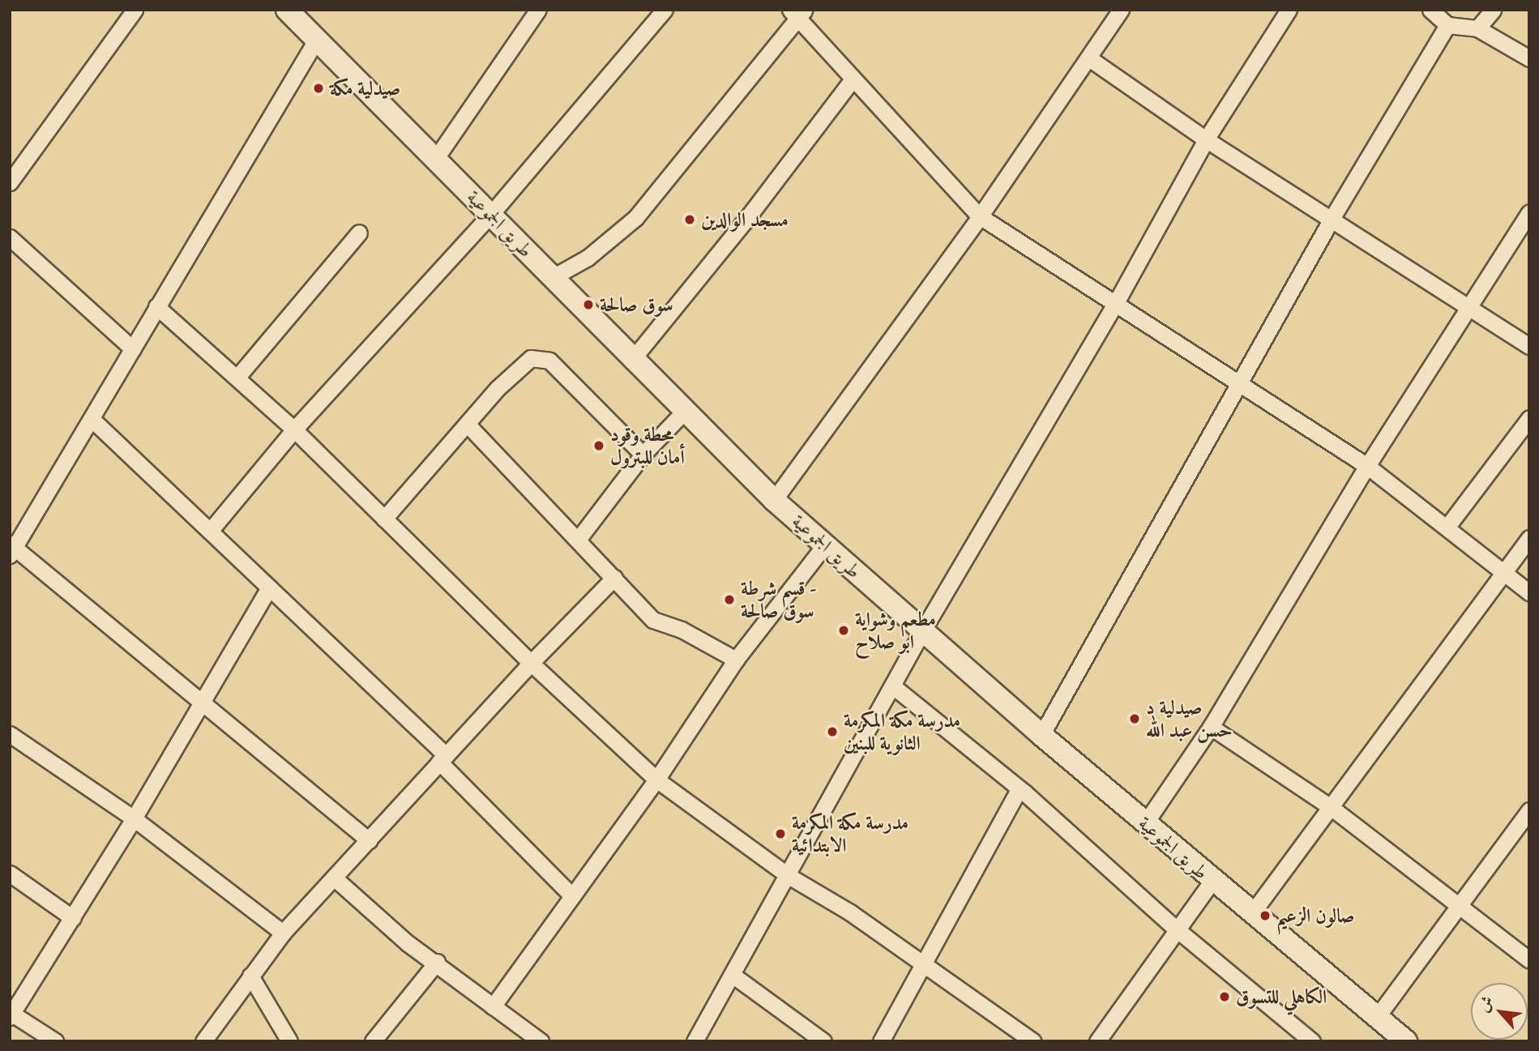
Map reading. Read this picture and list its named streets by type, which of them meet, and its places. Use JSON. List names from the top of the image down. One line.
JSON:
{"streets":{"main road":["طريق الجموعية"]},"places":["صيدلية مكة","مسجد الوالدين","سوق صالحة","محطة وقود أمان للبترول","قسم شرطة - سوق صالحة","مطعم وشواية ابو صلاح","صيدلية د حسن عبد الله","مدرسة مكة المكرمة الثانوية للبنين","مدرسة مكة المكرمة الابتدائية","صالون الزعيم","الكاهلي للتسوق"],"north":"top left"}
